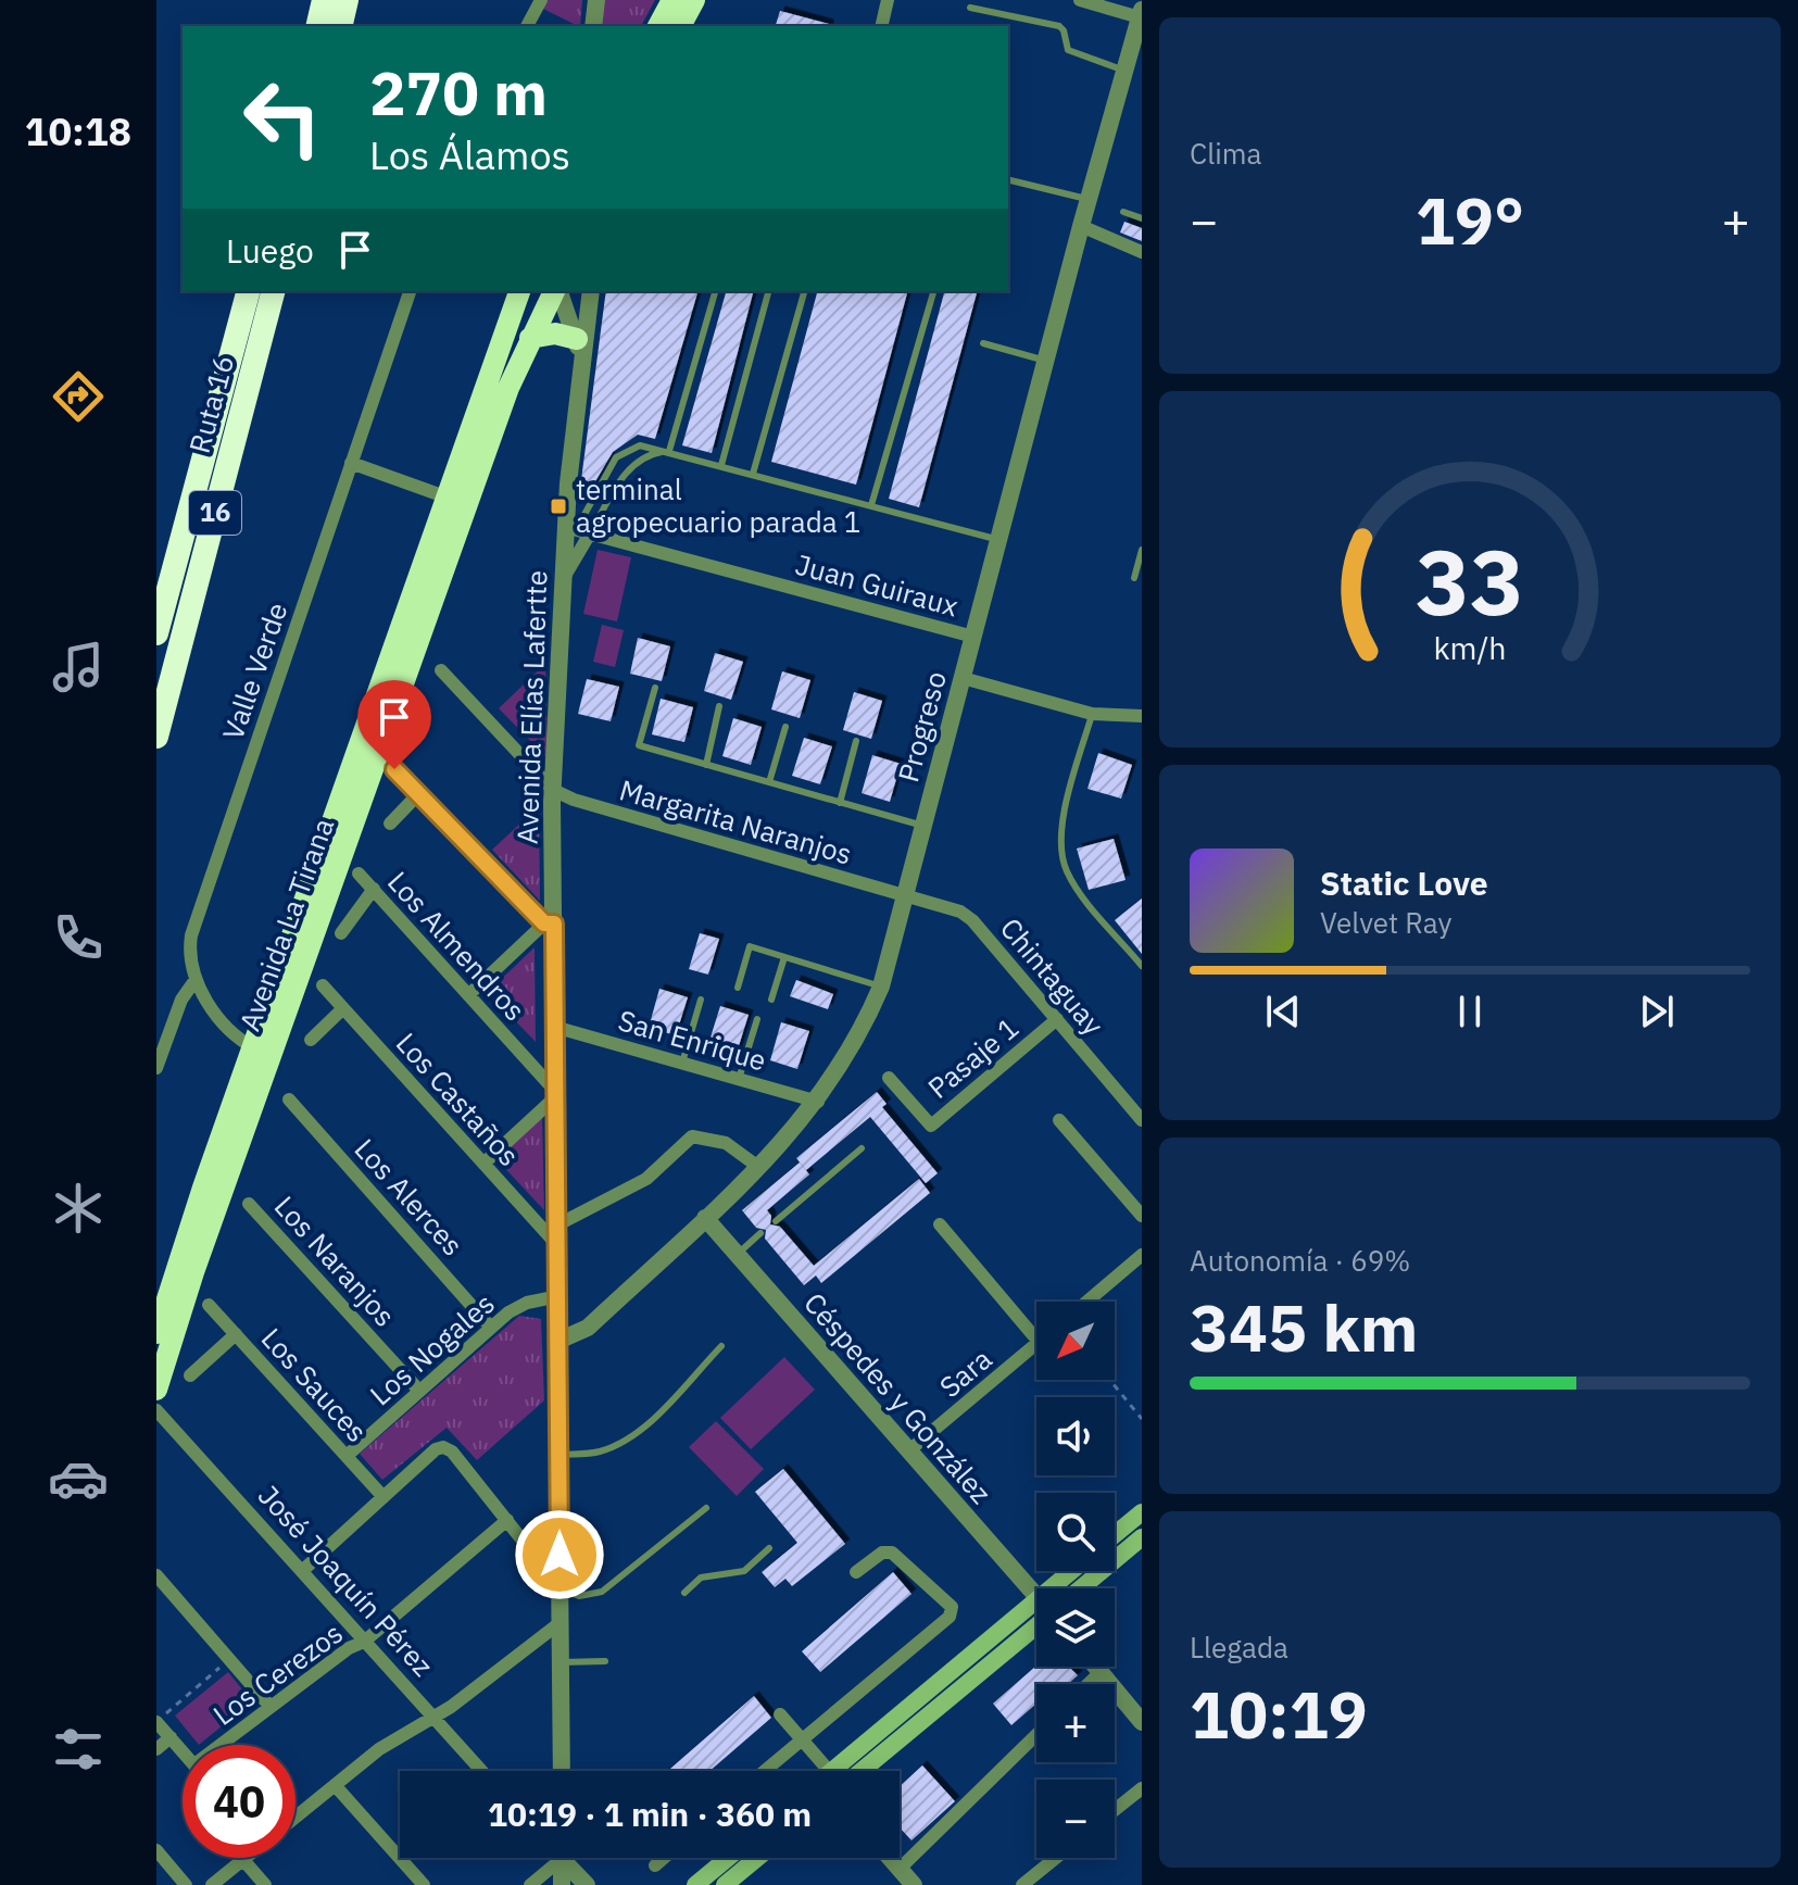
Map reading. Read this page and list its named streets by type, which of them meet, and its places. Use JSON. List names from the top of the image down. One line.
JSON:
{"streets":{"highway":["Ruta 16","16","Avenida La Tirana"],"street":["Juan Guiraux","Valle Verde","Avenida Elías Lafertte","Progreso","Margarita Naranjos","Los Almendros","Chintaguay","San Enrique","Pasaje 1","Los Castaños","Los Alerces","Los Naranjos","Los Nogales","Sara","Los Sauces","Céspedes y González","José Joaquín Pérez","Los Cerezos"]},"crossings":[["Juan Guiraux","Avenida Elías Lafertte"],["Juan Guiraux","Progreso"],["Avenida Elías Lafertte","Progreso"],["Avenida Elías Lafertte","Margarita Naranjos"],["Avenida Elías Lafertte","Los Almendros"],["Avenida Elías Lafertte","San Enrique"],["Avenida Elías Lafertte","Los Castaños"],["Avenida Elías Lafertte","Los Nogales"],["Progreso","Margarita Naranjos"],["Progreso","Chintaguay"],["Progreso","San Enrique"],["Progreso","Céspedes y González"],["Margarita Naranjos","Chintaguay"],["Chintaguay","Pasaje 1"],["Los Alerces","Los Nogales"],["Los Naranjos","Los Nogales"],["Los Nogales","Los Sauces"],["Sara","Céspedes y González"],["José Joaquín Pérez","Los Cerezos"]],"places":{"transit":["terminal agropecuario parada 1"]},"north":"bottom left","page":{"tabs":"10:18","tile":["Clima",["Autonomía · 69%","345 km"],["Llegada","10:19"]],"turn":["270 m","Los Álamos"],"heat":["−","19°","+"],"then":"Luego","song":["Static Love","Velvet Ray"],"map_buttons":["+","−"],"limit":"40","trip":"10:19 · 1 min · 360 m","gauge":["33","km/h"]}}
